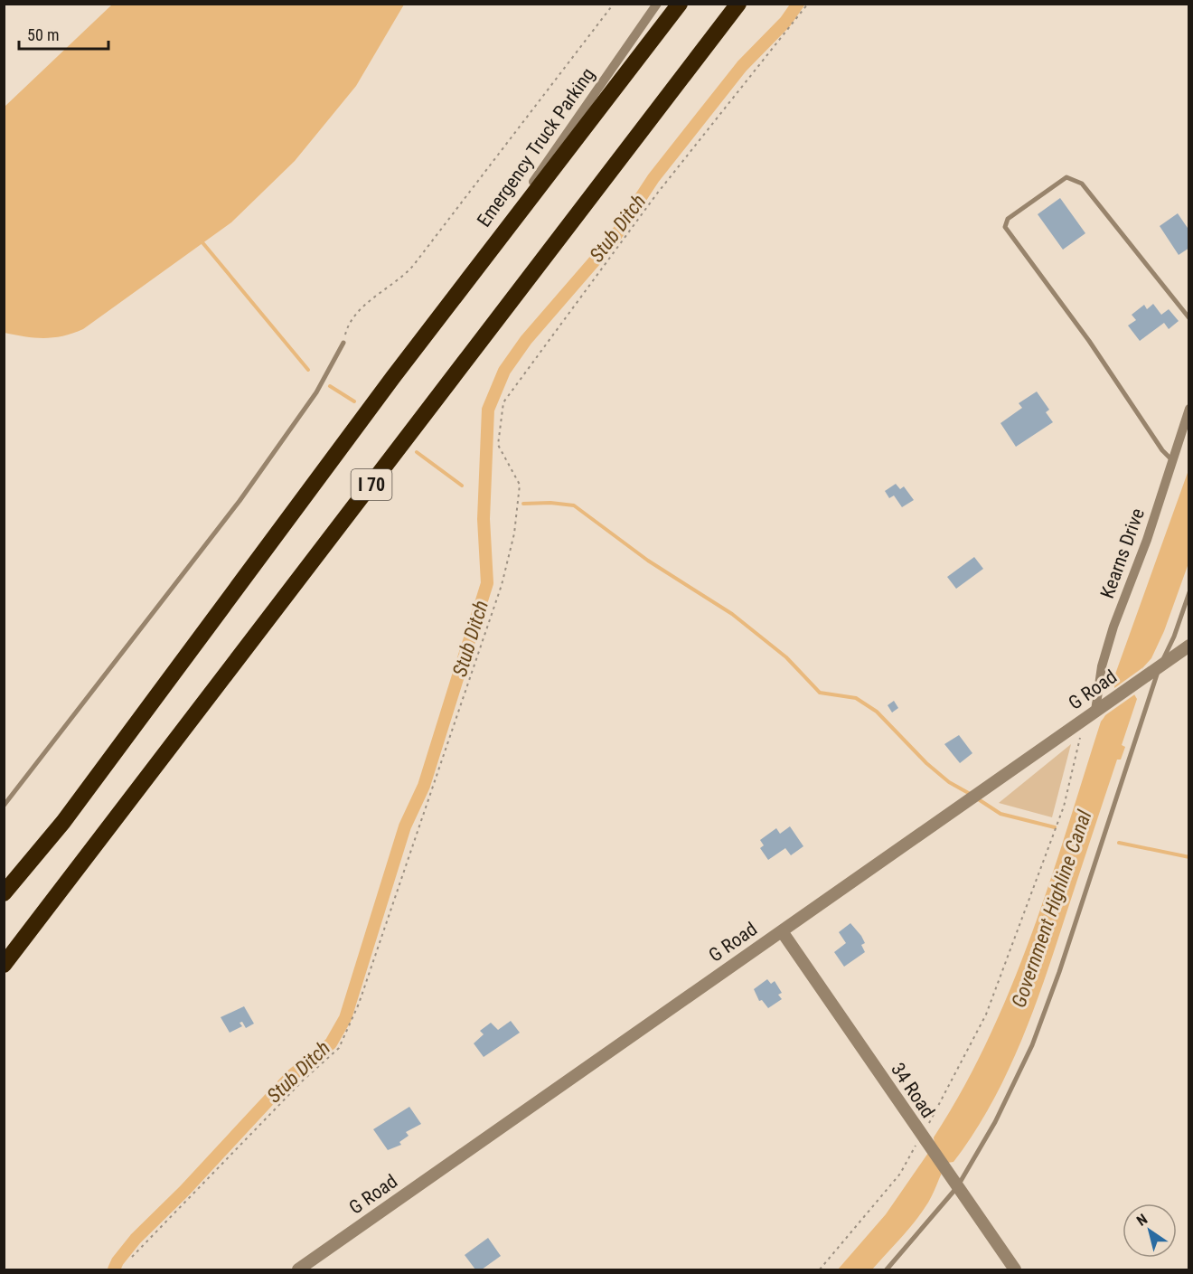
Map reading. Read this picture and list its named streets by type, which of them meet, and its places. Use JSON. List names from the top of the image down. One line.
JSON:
{"streets":{"highway":["I 70"],"street":["Emergency Truck Parking","Kearns Drive","G Road","34 Road"]},"crossings":[["Emergency Truck Parking","I 70"],["Kearns Drive","G Road"],["G Road","34 Road"]],"water":["Stub Ditch","Government Highline Canal"],"scale_bar":"50 m","north":"top left"}
